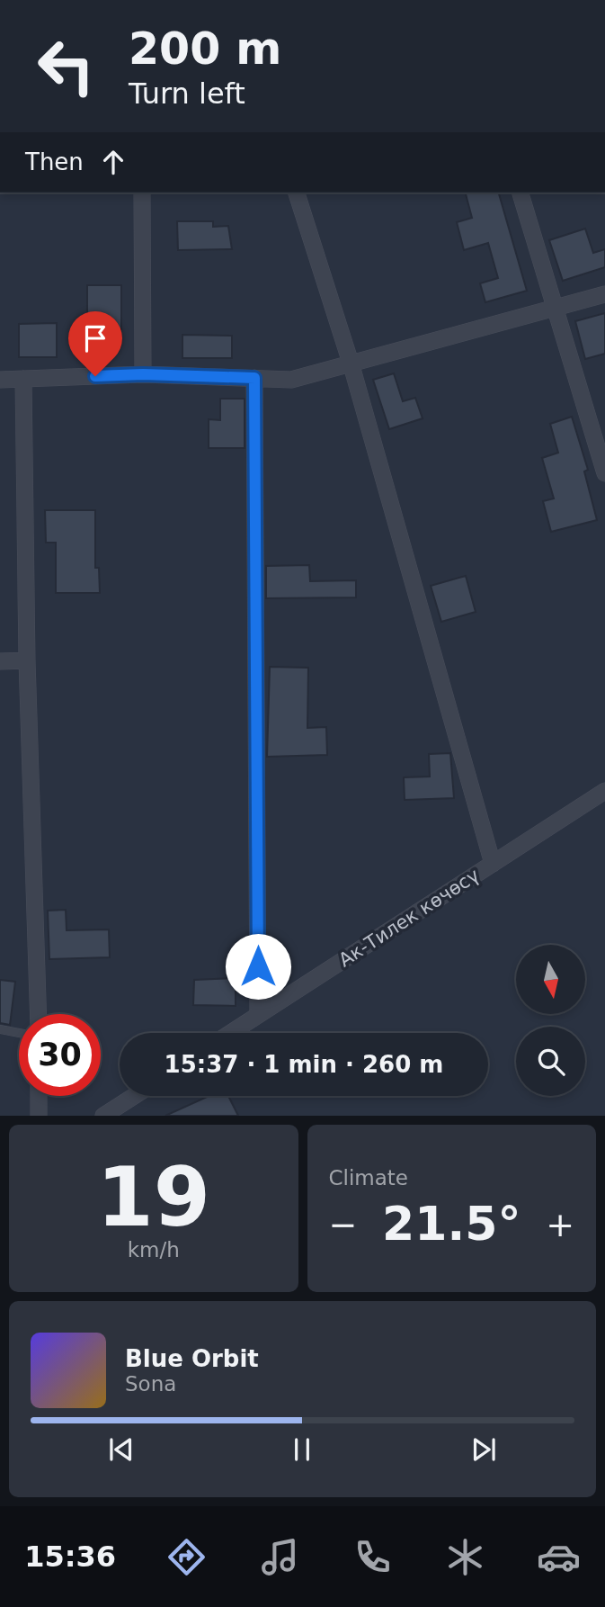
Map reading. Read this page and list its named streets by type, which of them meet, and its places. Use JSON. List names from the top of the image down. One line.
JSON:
{"streets":{"street":["Ак-Тилек көчөсү"]},"north":"bottom","page":{"turn":["200 m","Turn left"],"then":"Then","limit":"30","trip":"15:37 · 1 min · 260 m","tile":[["19","km/h"],"Climate"],"heat":["−","21.5°","+"],"song":["Blue Orbit","Sona"],"tabs":"15:36"}}
